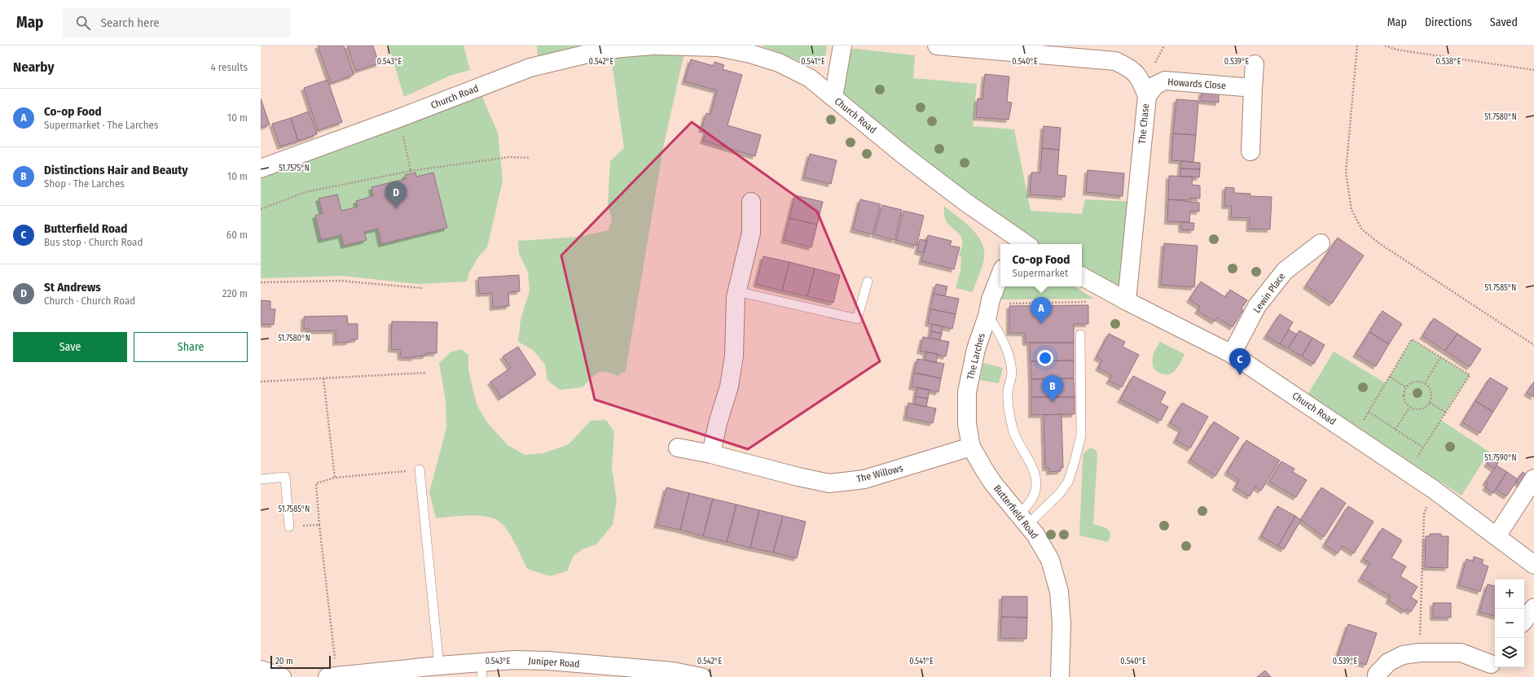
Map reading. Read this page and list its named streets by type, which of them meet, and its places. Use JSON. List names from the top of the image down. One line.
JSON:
{"streets":{"street":["Howards Close","Church Road","The Chase","Lewin Place","The Larches","The Willows","Butterfield Road","Juniper Road"]},"crossings":[["Howards Close","The Chase"],["Church Road","The Chase"],["Church Road","Lewin Place"],["The Larches","The Willows"],["The Larches","Butterfield Road"],["The Willows","Butterfield Road"]],"scale_bar":"20 m","page":{"header":"Map","search":"Search here","nav":["Map","Directions","Saved"],"heading":["Nearby","4 results"],"list":[{"mark":"A","name":"Co-op Food","note":"Supermarket · The Larches","value":"10 m"},{"mark":"B","name":"Distinctions Hair and Beauty","note":"Shop · The Larches","value":"10 m"},{"mark":"C","name":"Butterfield Road","note":"Bus stop · Church Road","value":"60 m"},{"mark":"D","name":"St Andrews","note":"Church · Church Road","value":"220 m"}],"pins":["D","A","C","B"],"popup":["Co-op Food","Supermarket"],"buttons":["Save","Share"],"map_buttons":["+","−"],"scale":"20 m"},"coordinates":["0.543°E","0.542°E","0.541°E","0.540°E","0.539°E","0.538°E","51.7580°N","51.7575°N","51.7585°N","51.7590°N"]}
